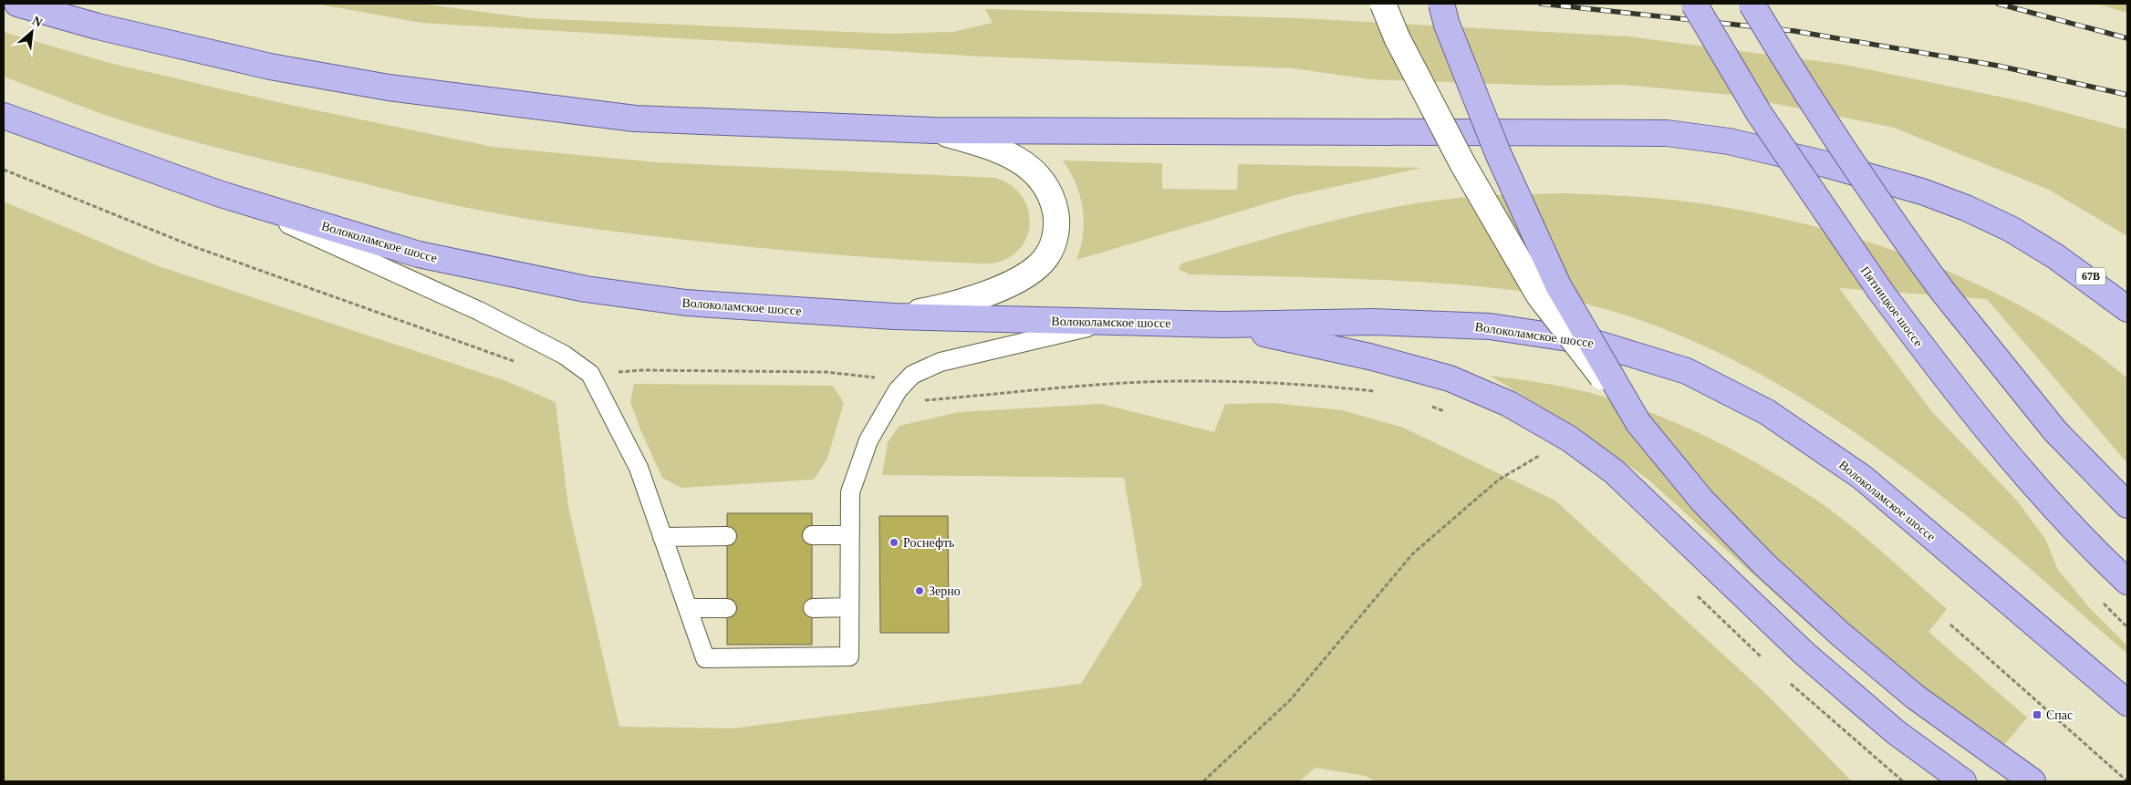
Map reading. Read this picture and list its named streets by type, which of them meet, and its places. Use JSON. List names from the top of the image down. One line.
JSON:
{"streets":{"main road":["Волоколамское шоссе","67B","Пятницкое шоссе"]},"places":{"other":["Роснефть","Зерно"],"transit":["Спас"]},"north":"top right"}
